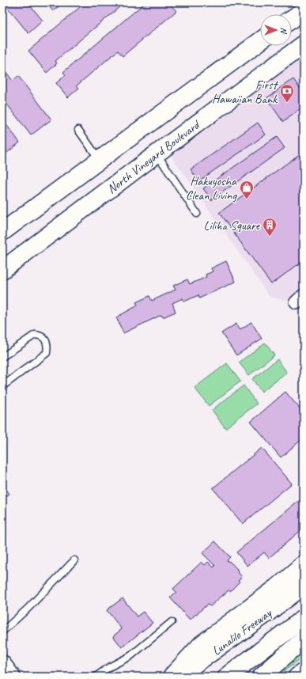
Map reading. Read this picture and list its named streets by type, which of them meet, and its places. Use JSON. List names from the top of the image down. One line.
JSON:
{"streets":{"main road":["North Vineyard Boulevard","Lunalilo Freeway"]},"places":{"bank":["First Hawaiian Bank"],"shop":["Hakuyosha Clean Living"],"building":["Liliha Square"]},"north":"right"}
